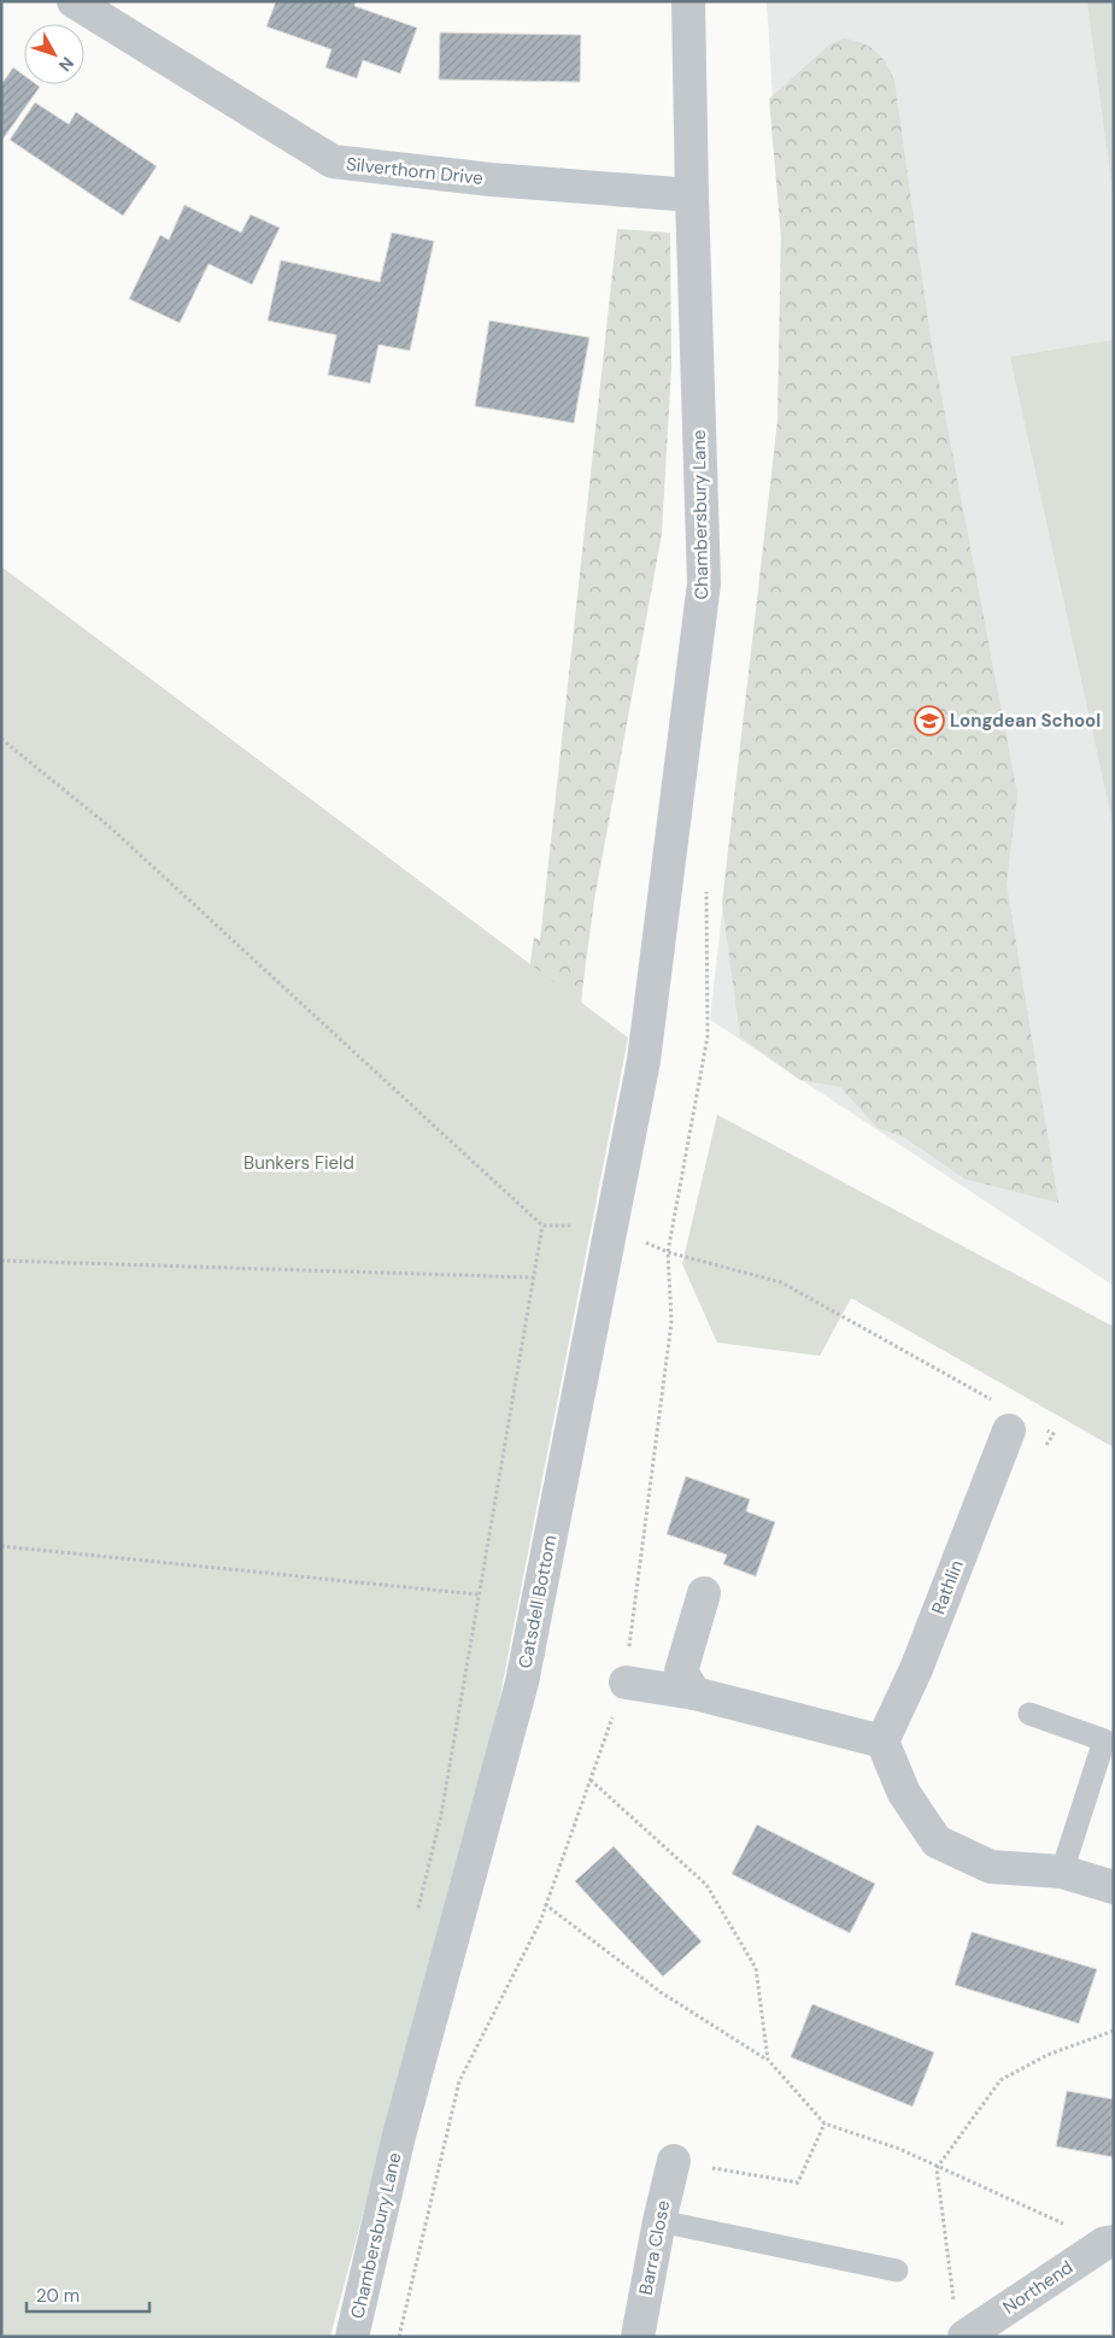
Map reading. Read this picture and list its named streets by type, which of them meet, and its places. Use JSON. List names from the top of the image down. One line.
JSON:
{"streets":{"street":["Silverthorn Drive","Chambersbury Lane","Rathlin","Catsdell Bottom","Barra Close","Northend"]},"crossings":[["Silverthorn Drive","Chambersbury Lane"],["Chambersbury Lane","Catsdell Bottom"]],"parks":["Bunkers Field"],"places":{"school or university":["Longdean School"]},"scale_bar":"20 m","north":"bottom right"}
